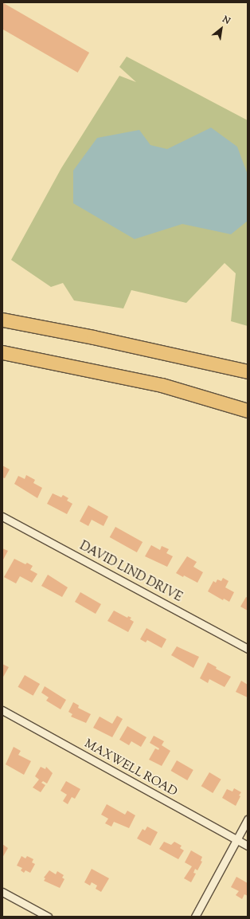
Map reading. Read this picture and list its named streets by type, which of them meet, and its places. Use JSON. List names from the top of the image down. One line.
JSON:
{"streets":{"street":["DAVID LIND DRIVE","MAXWELL ROAD"]},"north":"top right"}
